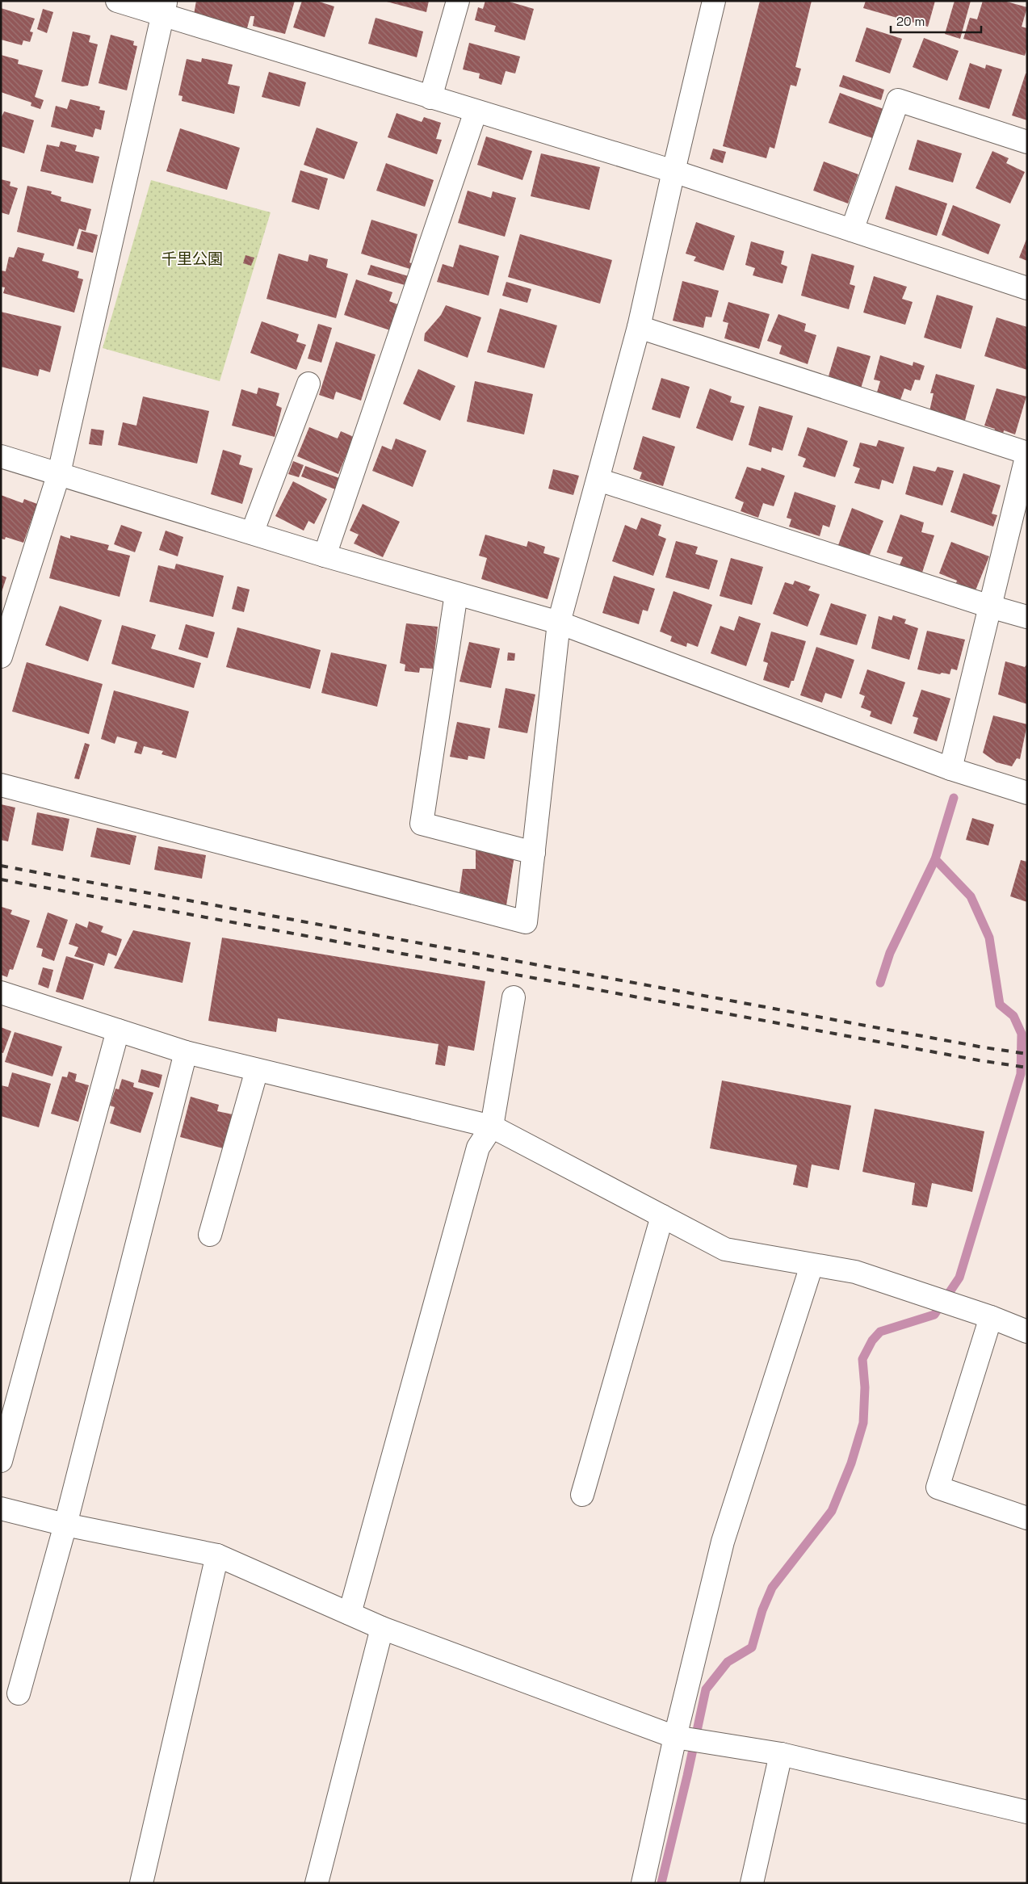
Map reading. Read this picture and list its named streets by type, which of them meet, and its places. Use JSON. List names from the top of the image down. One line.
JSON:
{"parks":["千里公園"],"scale_bar":"20 m"}
